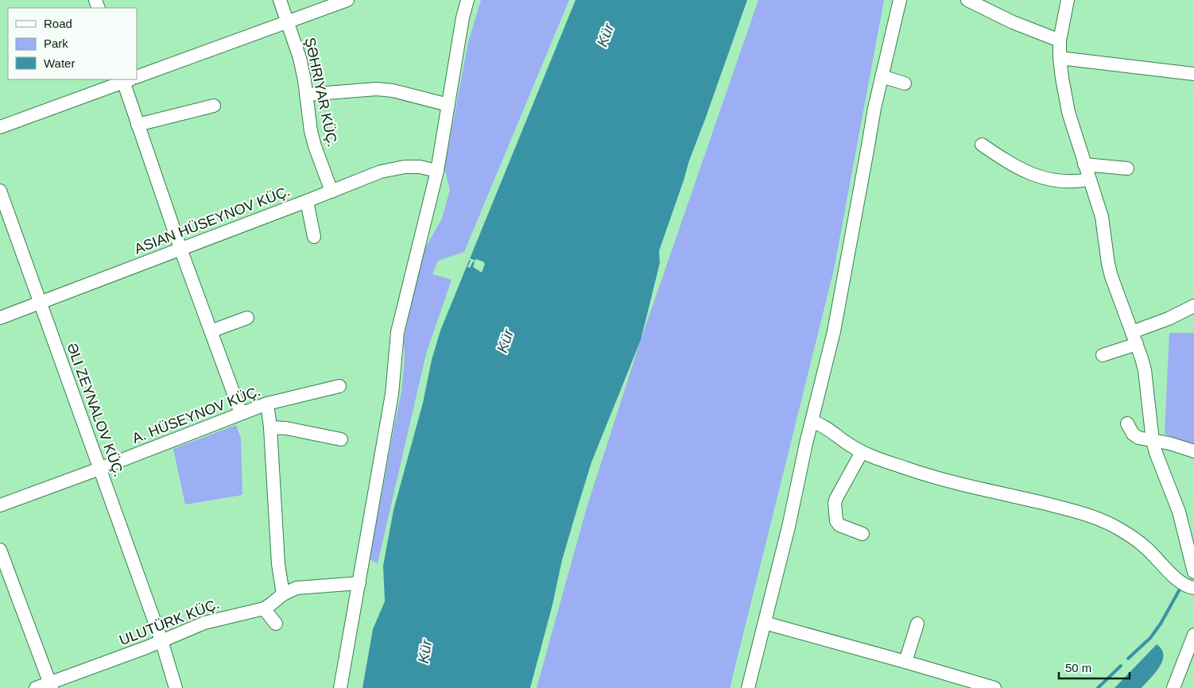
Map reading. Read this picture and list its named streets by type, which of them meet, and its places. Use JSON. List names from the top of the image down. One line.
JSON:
{"streets":{"street":["ŞƏHRIYAR KÜÇ.","ASIAN HÜSEYNOV KÜÇ.","ƏLI ZEYNALOV KÜÇ.","A. HÜSEYNOV KÜÇ.","ULUTÜRK KÜÇ."]},"crossings":[["ŞƏHRIYAR KÜÇ.","ASIAN HÜSEYNOV KÜÇ."],["ASIAN HÜSEYNOV KÜÇ.","ƏLI ZEYNALOV KÜÇ."],["ƏLI ZEYNALOV KÜÇ.","A. HÜSEYNOV KÜÇ."],["ƏLI ZEYNALOV KÜÇ.","ULUTÜRK KÜÇ."]],"water":["Kür"],"legend":["Road","Park","Water"],"scale_bar":"50 m"}
